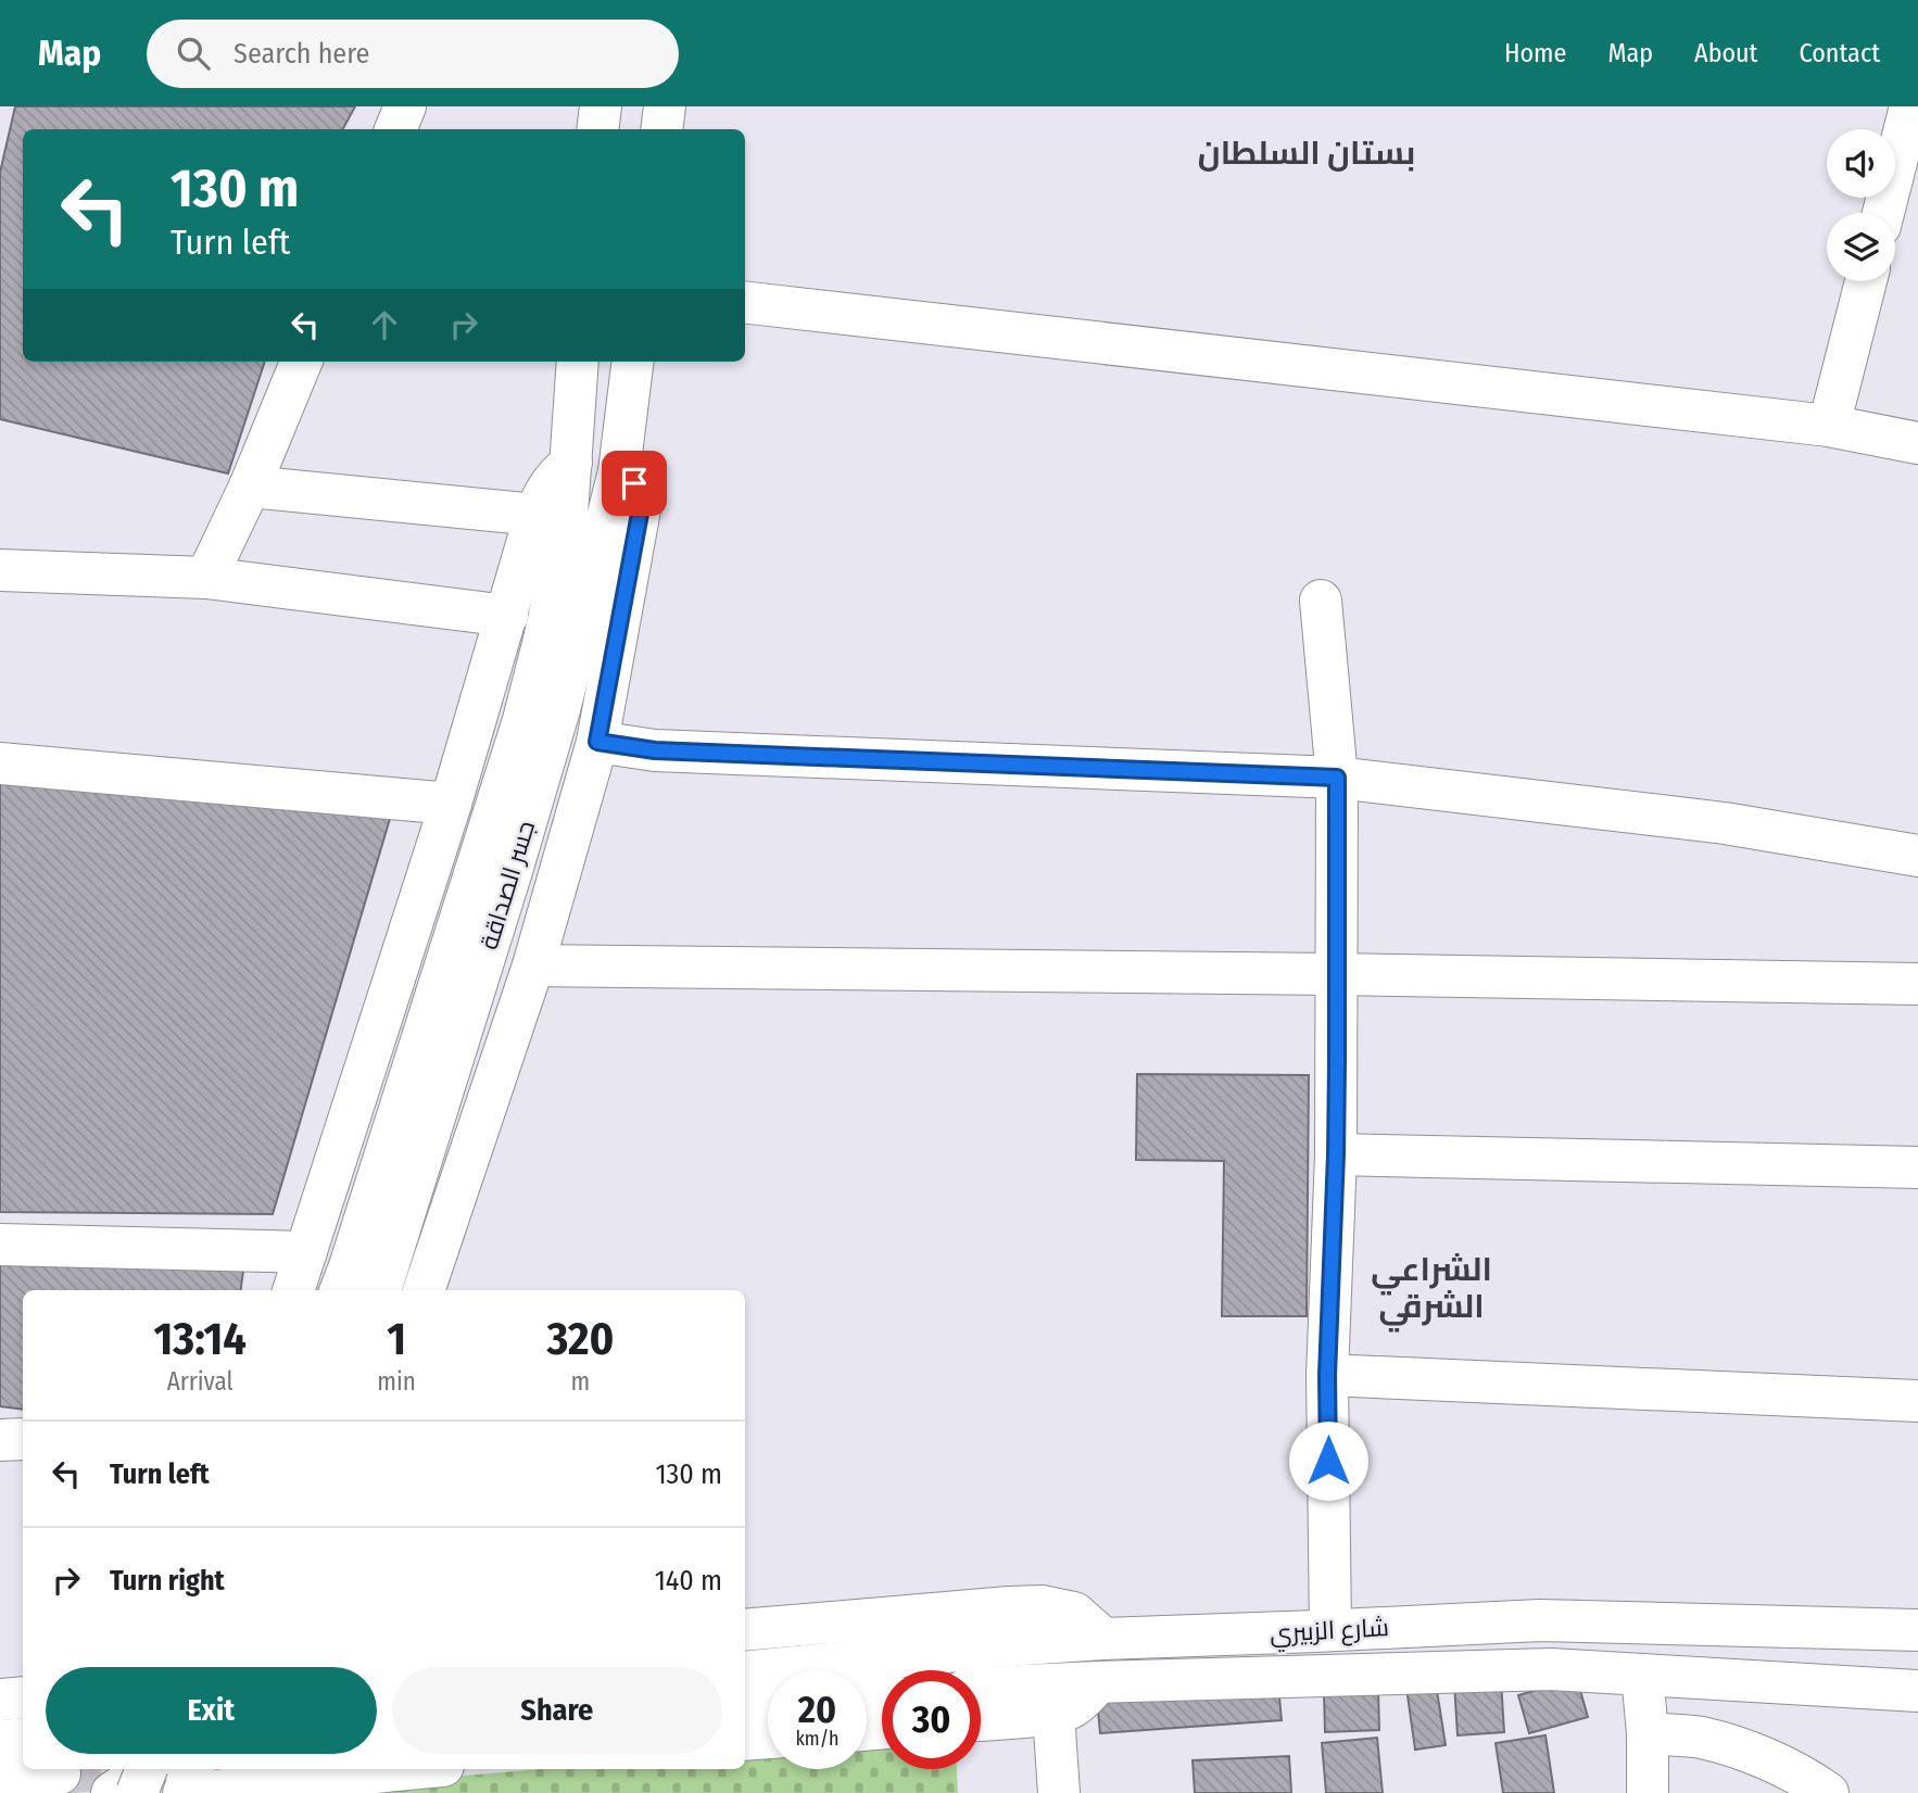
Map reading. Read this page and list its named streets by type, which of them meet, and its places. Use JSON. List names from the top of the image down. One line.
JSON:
{"streets":{"street":["جسر الصداقة","شارع الزبيري"]},"districts":["بستان السلطان","الشراعي الشرقي"],"page":{"header":"Map","search":"Search here","nav":["Home","Map","About","Contact"],"turn":["130 m","Turn left"],"eta":["13:14","Arrival","1","min","320","m"],"list":[{"name":"Turn left","value":"130 m"},{"name":"Turn right","value":"140 m"}],"buttons":["Exit","Share"],"speed":"20 km/h","limit":"30"}}
